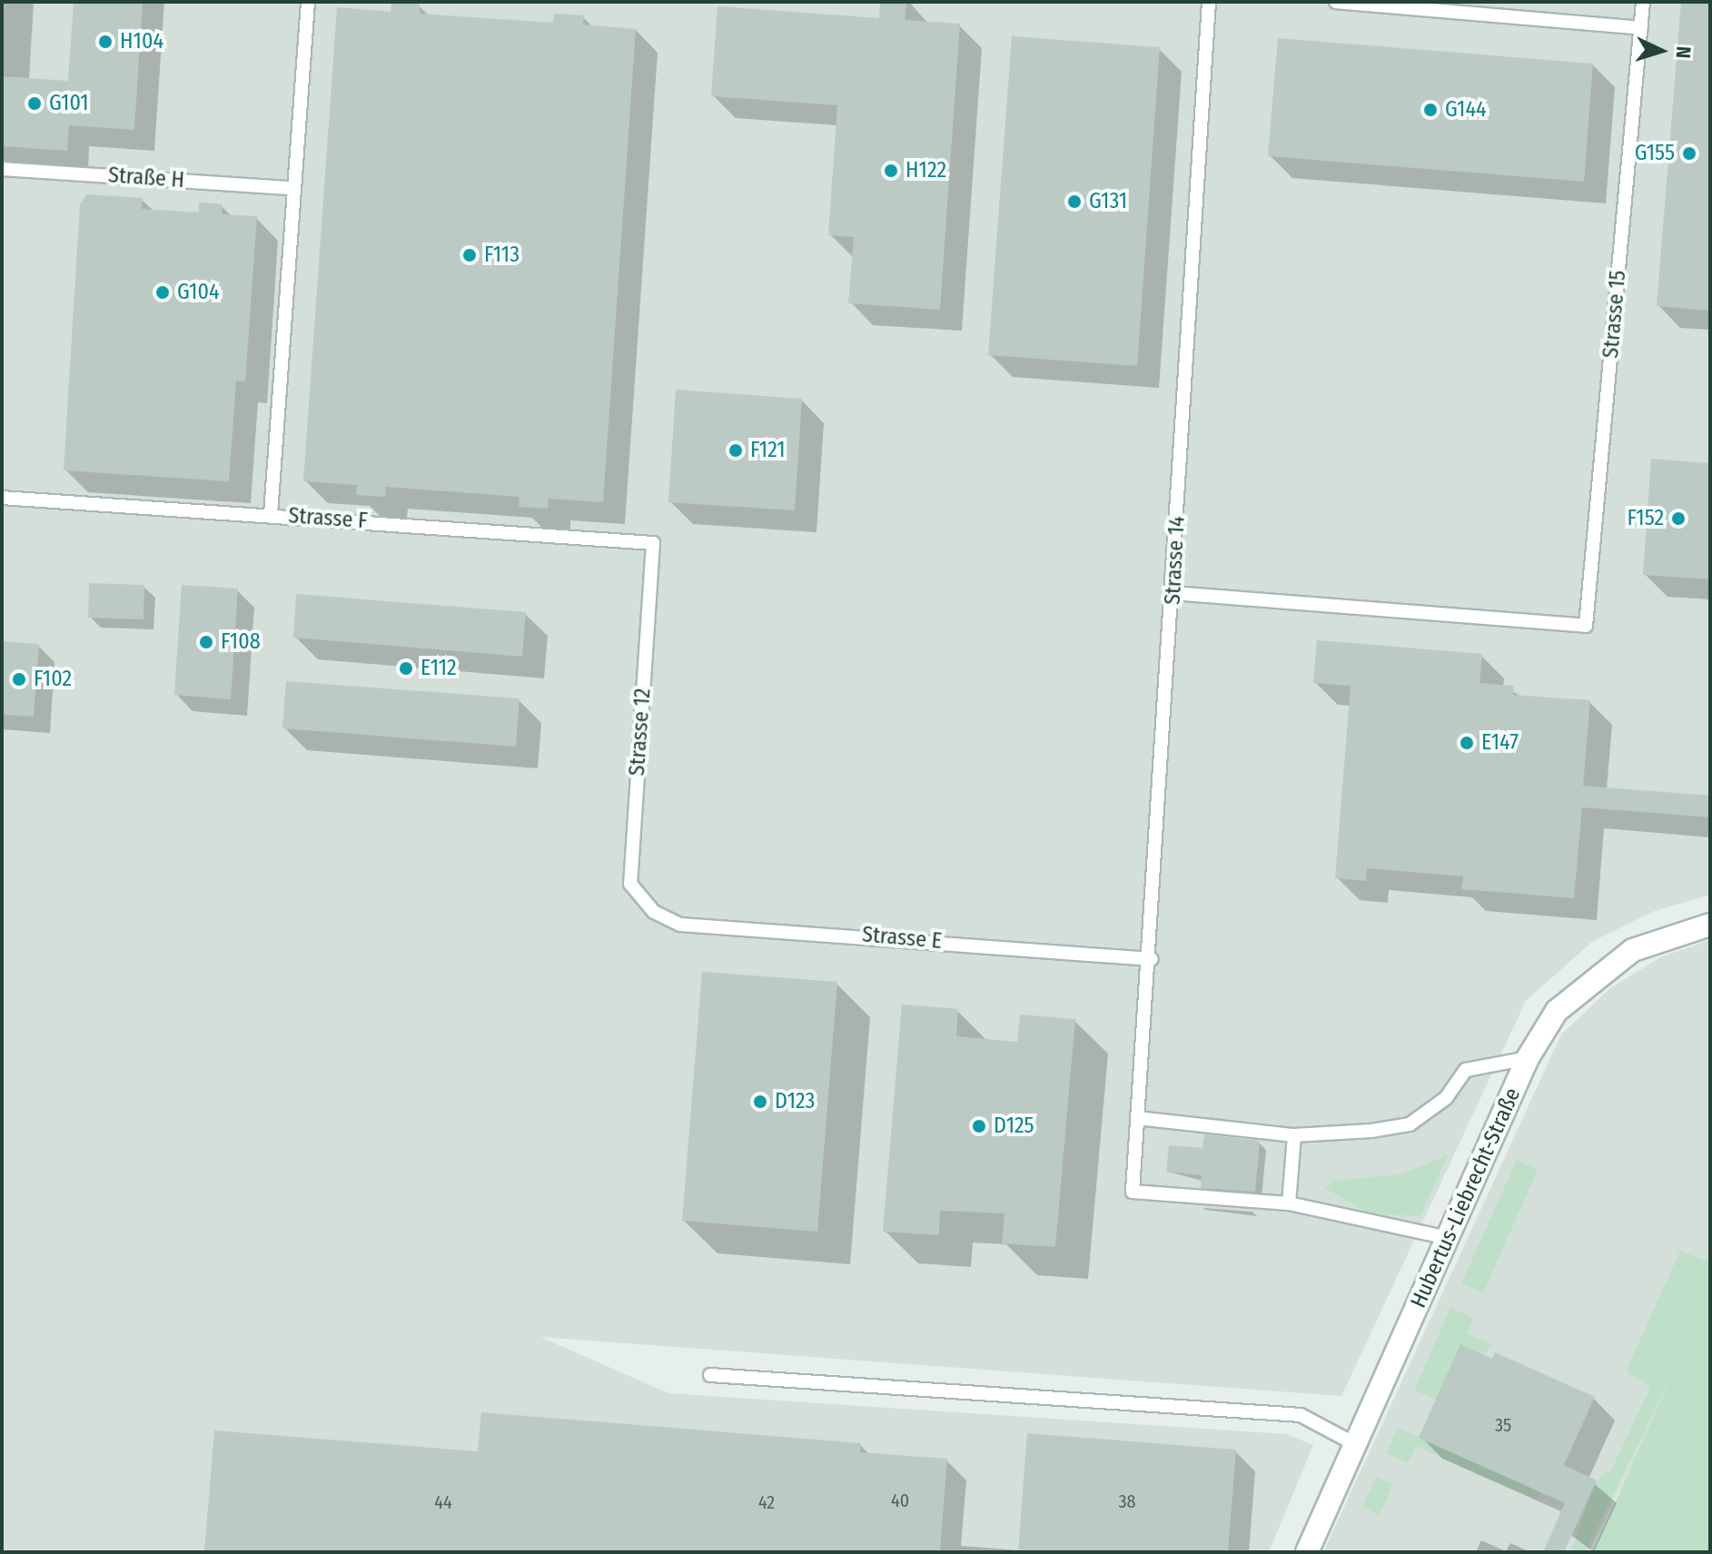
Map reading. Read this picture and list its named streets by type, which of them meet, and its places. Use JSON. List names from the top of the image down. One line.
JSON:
{"streets":{"street":["Hubertus-Liebrecht-Straße"],"lane":["Straße H","Strasse 15","Strasse F","Strasse 14","Strasse 12","Strasse E"]},"crossings":[["Strasse 15","Strasse 14"],["Strasse F","Strasse 12"],["Strasse 14","Strasse E"],["Strasse 12","Strasse E"]],"places":["H104","G101","G144","G155","H122","G131","F113","G104","F121","F152","F108","E112","F102","E147","D123","D125"],"house_numbers":["35","40","38","44","42"],"north":"right"}
